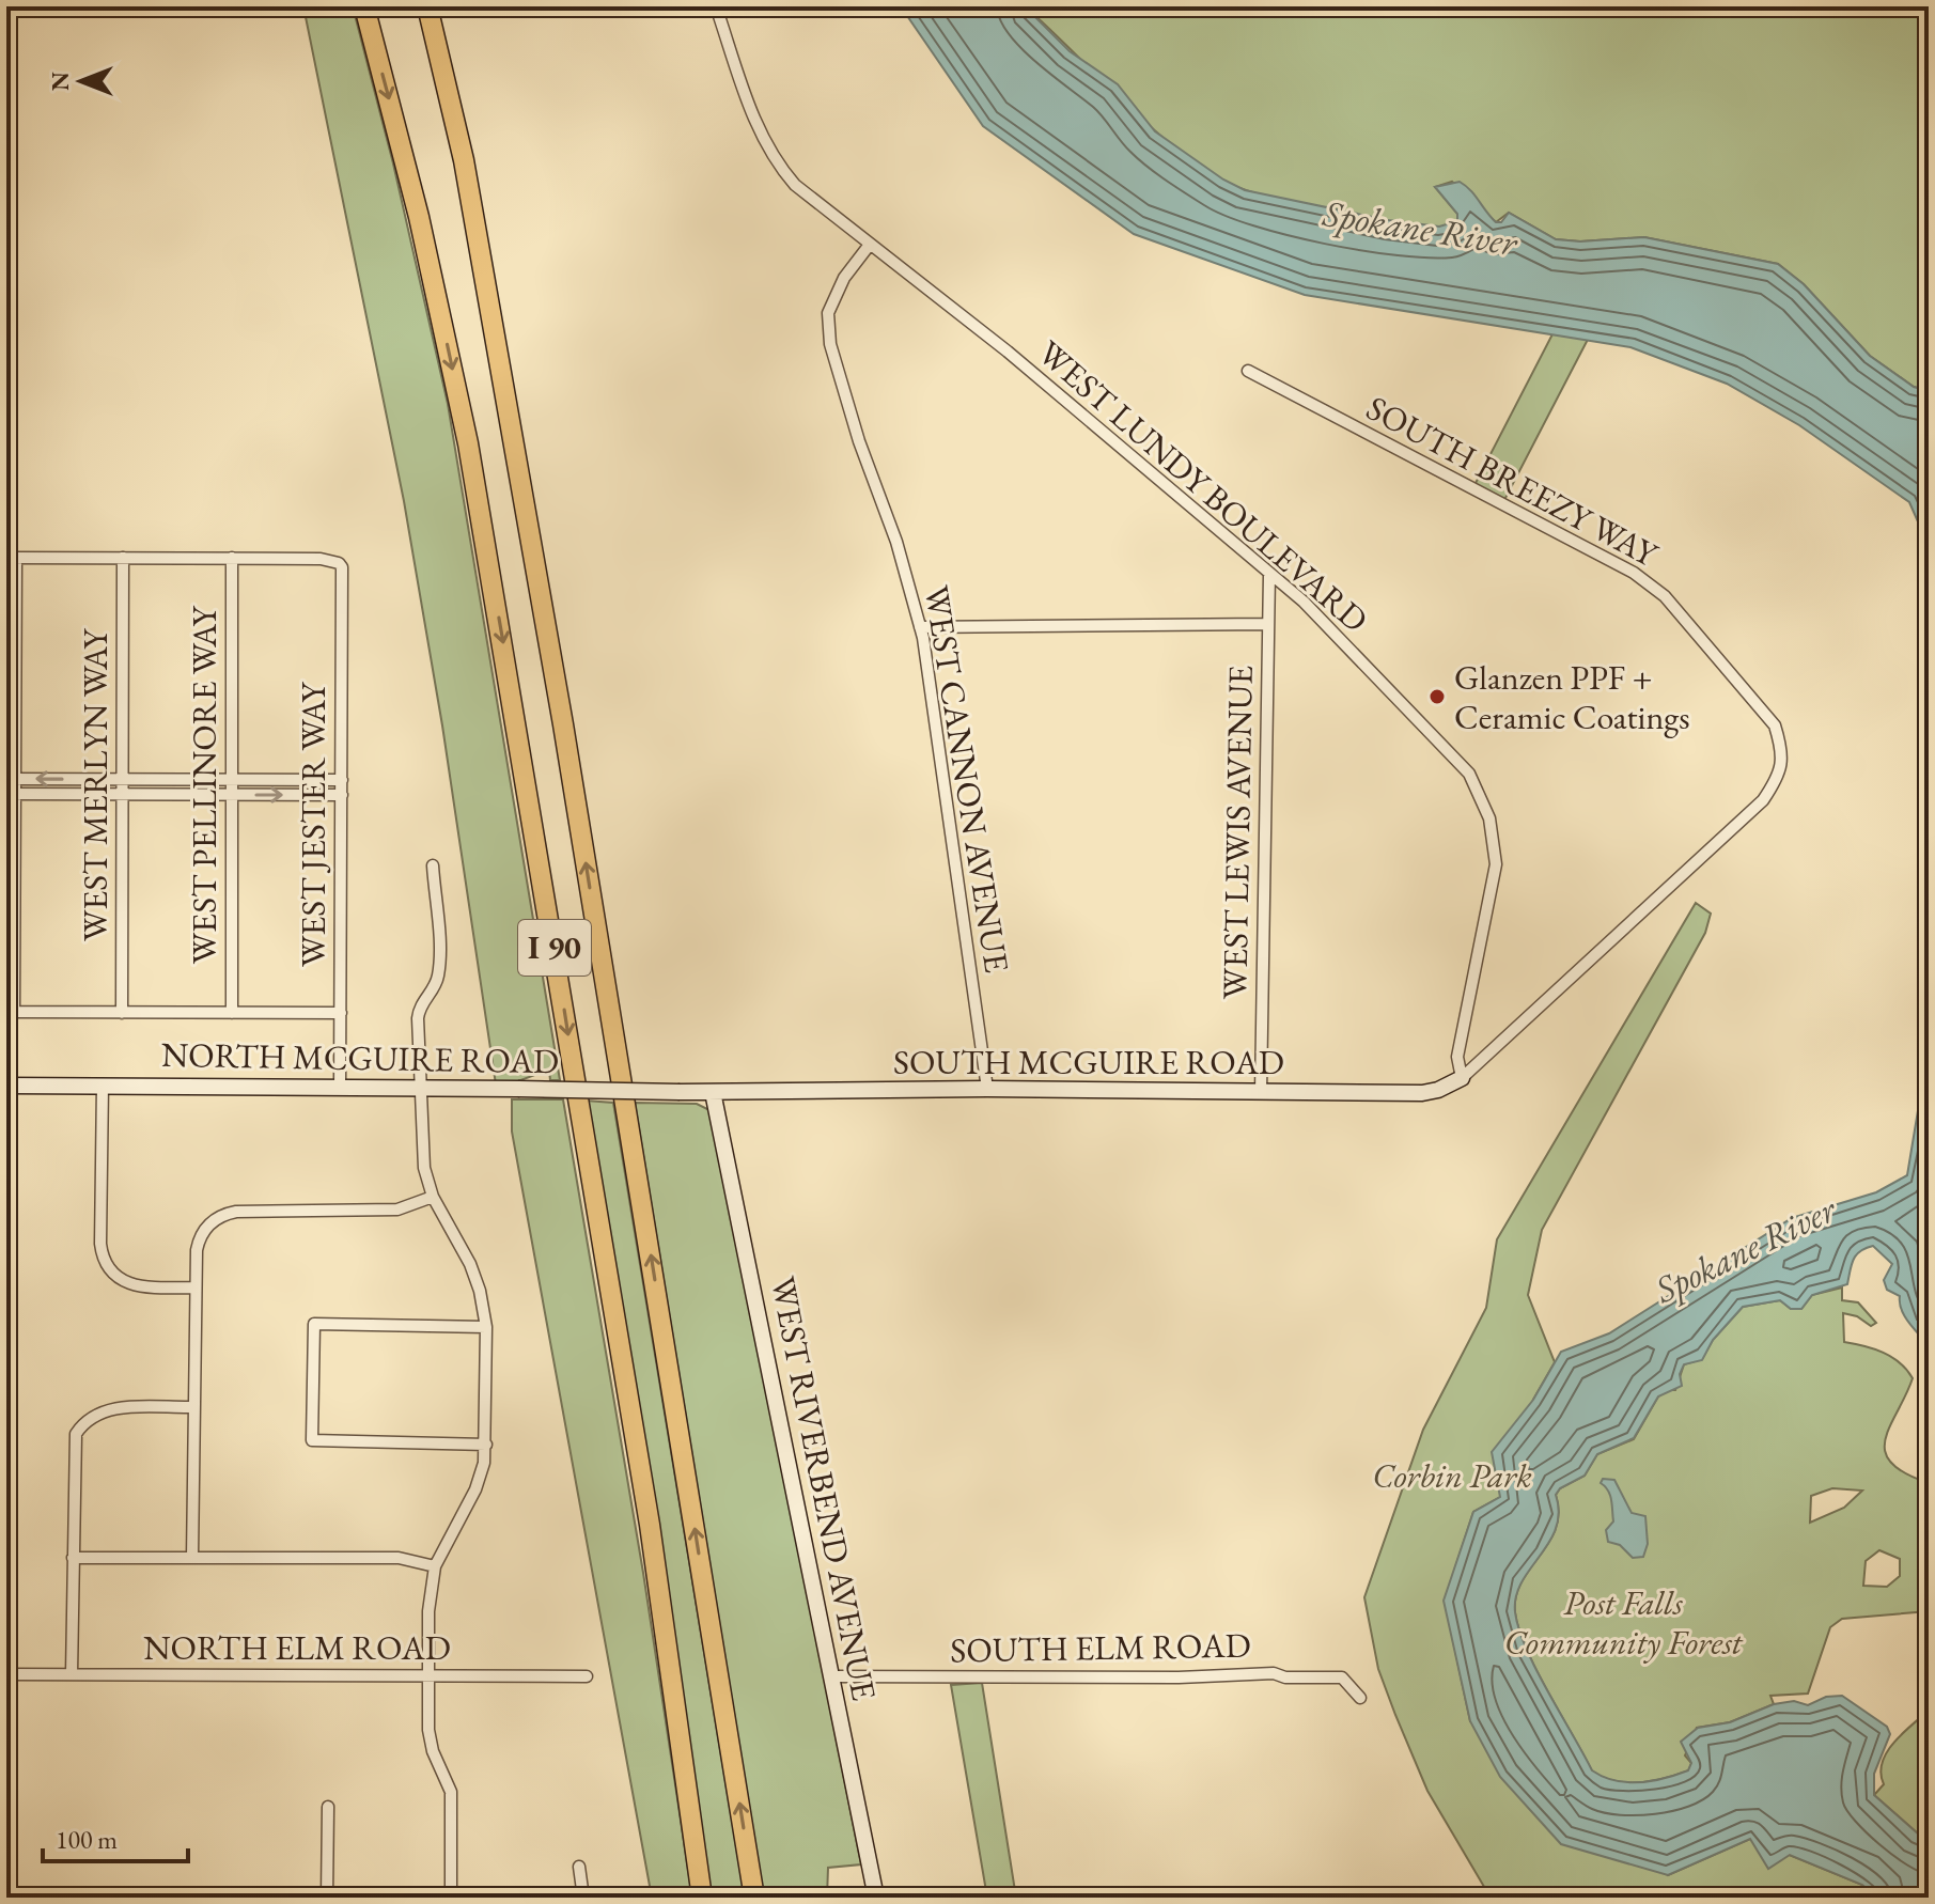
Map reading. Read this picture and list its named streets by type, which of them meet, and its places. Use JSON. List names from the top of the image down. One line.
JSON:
{"streets":{"highway":["I 90"],"street":["SOUTH BREEZY WAY","WEST LUNDY BOULEVARD","WEST CANNON AVENUE","WEST MERLYN WAY","WEST PELLINORE WAY","WEST JESTER WAY","WEST LEWIS AVENUE","NORTH MCGUIRE ROAD","SOUTH MCGUIRE ROAD","WEST RIVERBEND AVENUE","NORTH ELM ROAD","SOUTH ELM ROAD"]},"crossings":[["SOUTH BREEZY WAY","WEST LUNDY BOULEVARD"],["SOUTH BREEZY WAY","SOUTH MCGUIRE ROAD"],["WEST LUNDY BOULEVARD","WEST CANNON AVENUE"],["WEST LUNDY BOULEVARD","WEST LEWIS AVENUE"],["WEST LUNDY BOULEVARD","SOUTH MCGUIRE ROAD"],["WEST CANNON AVENUE","SOUTH MCGUIRE ROAD"],["WEST PELLINORE WAY","WEST JESTER WAY"],["WEST JESTER WAY","NORTH MCGUIRE ROAD"],["WEST LEWIS AVENUE","SOUTH MCGUIRE ROAD"],["NORTH MCGUIRE ROAD","SOUTH MCGUIRE ROAD"],["NORTH MCGUIRE ROAD","WEST RIVERBEND AVENUE"],["SOUTH MCGUIRE ROAD","WEST RIVERBEND AVENUE"],["WEST RIVERBEND AVENUE","SOUTH ELM ROAD"]],"water":["Spokane River"],"parks":["Corbin Park","Post Falls Community Forest"],"places":["Glanzen PPF + Ceramic Coatings"],"scale_bar":"100 m","north":"left"}
